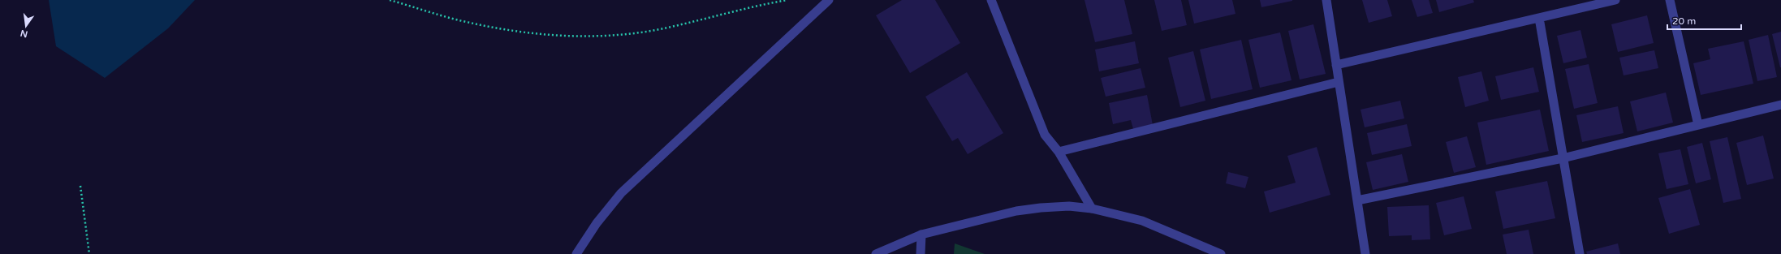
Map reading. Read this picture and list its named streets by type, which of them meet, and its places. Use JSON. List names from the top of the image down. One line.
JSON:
{"scale_bar":"20 m","north":"bottom"}
